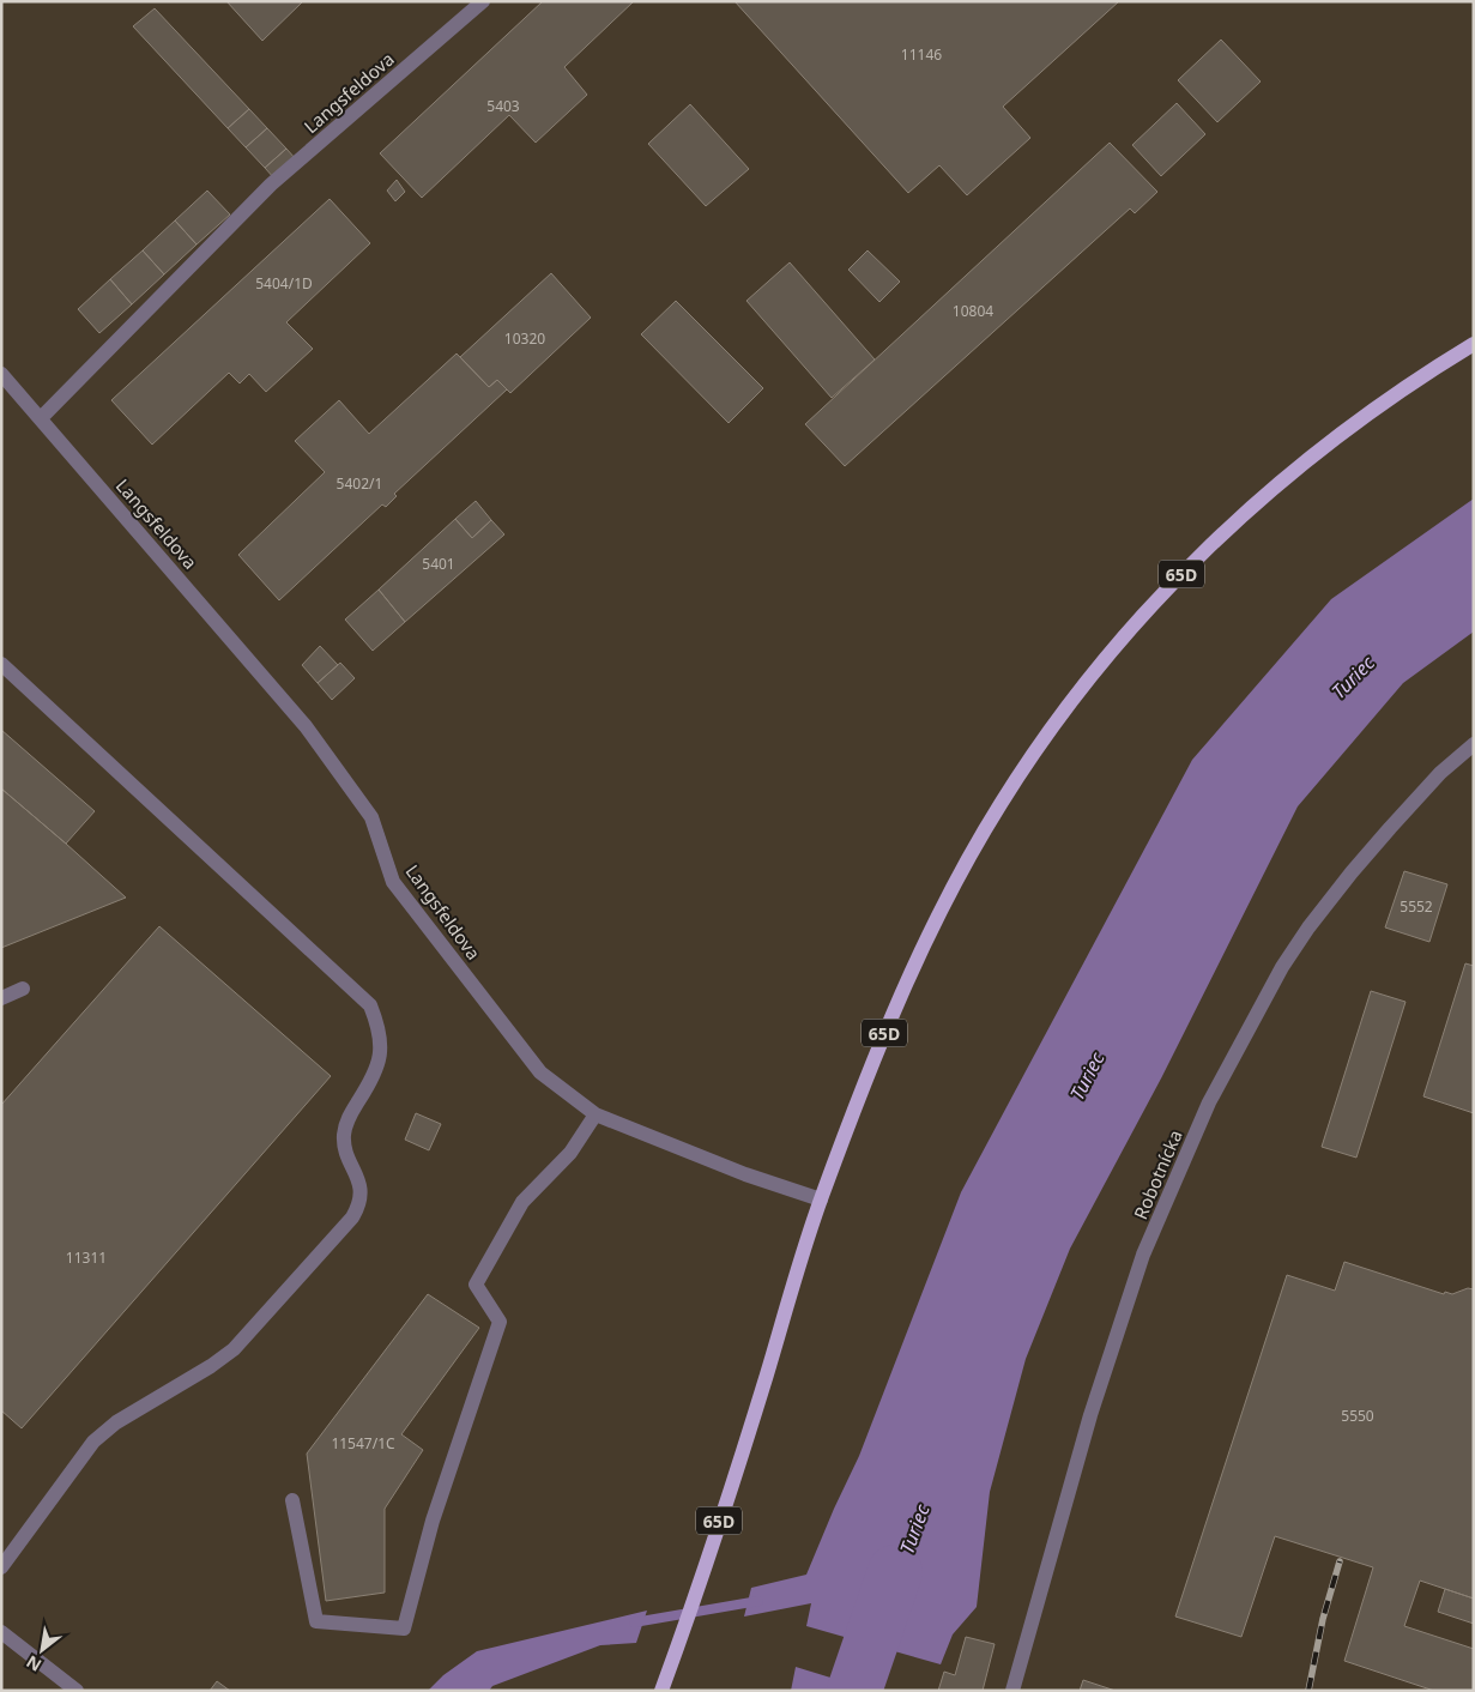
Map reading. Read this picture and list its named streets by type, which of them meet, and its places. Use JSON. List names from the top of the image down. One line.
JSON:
{"streets":{"main road":["65D"],"street":["Langsfeldova","Robotnícka"]},"crossings":[["Langsfeldova","65D"]],"water":["Turiec"],"house_numbers":["11146","5403","5404/1D","10804","10320","5402/1","5401","5552","11311","5550","11547/1C"],"north":"bottom left"}
